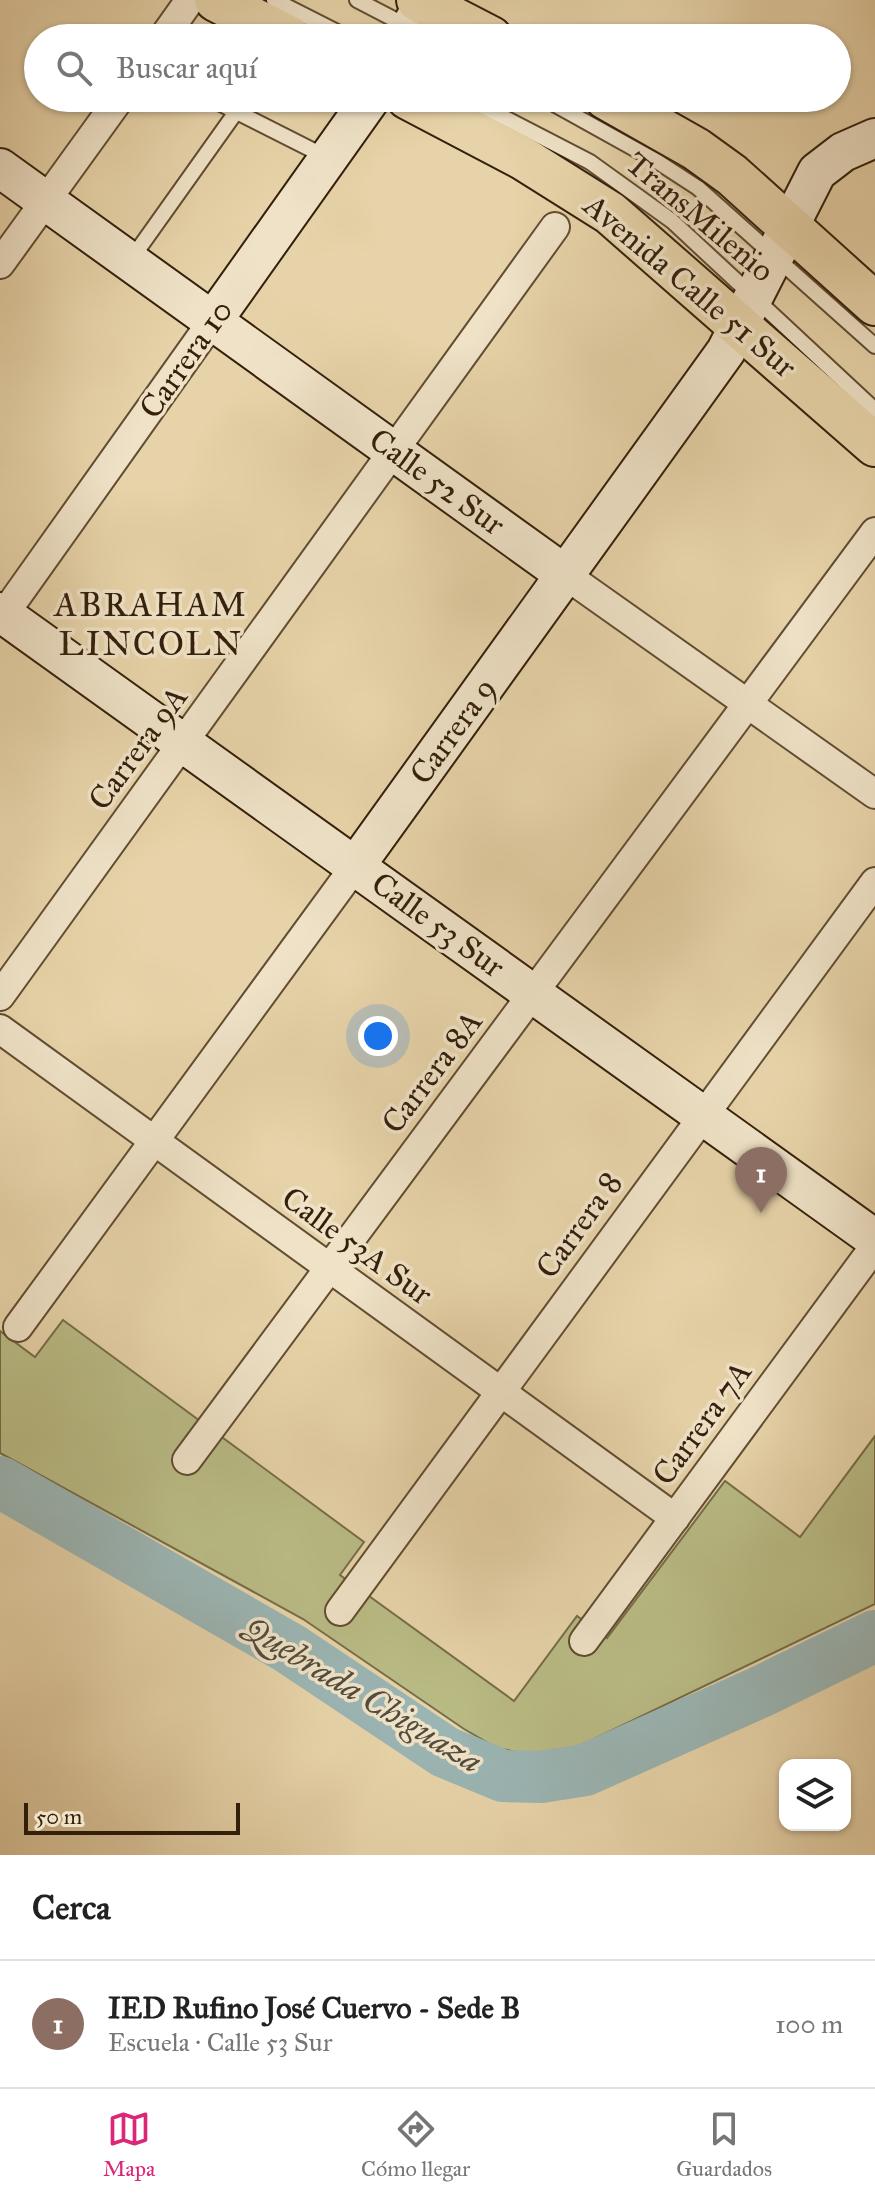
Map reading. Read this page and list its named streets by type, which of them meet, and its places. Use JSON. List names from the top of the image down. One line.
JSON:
{"streets":{"main road":["Avenida Calle 51 Sur"],"street":["Carrera 10","Calle 52 Sur","Carrera 9","Carrera 9A","Calle 53 Sur","Carrera 8A","Carrera 8","Calle 53A Sur","Carrera 7A"],"lane":["TransMilenio"]},"crossings":[["TransMilenio","Avenida Calle 51 Sur"],["TransMilenio","Carrera 9"],["Avenida Calle 51 Sur","Carrera 9"],["Carrera 10","Calle 52 Sur"],["Carrera 10","Calle 53 Sur"],["Calle 52 Sur","Carrera 9"],["Calle 52 Sur","Carrera 9A"],["Calle 52 Sur","Carrera 8A"],["Carrera 9","Calle 53 Sur"],["Carrera 9","Calle 53A Sur"],["Carrera 9A","Calle 53 Sur"],["Calle 53 Sur","Carrera 8A"],["Calle 53 Sur","Carrera 8"],["Carrera 8A","Calle 53A Sur"],["Carrera 8","Calle 53A Sur"],["Calle 53A Sur","Carrera 7A"]],"districts":["ABRAHAM LINCOLN"],"water":["Quebrada Chiguaza"],"scale_bar":"50 m","page":{"search":"Buscar aquí","pins":"1","scale":"50 m","heading":"Cerca","list":[{"mark":"1","name":"IED Rufino José Cuervo - Sede B","note":"Escuela · Calle 53 Sur","value":"100 m"}],"nav":["Mapa","Cómo llegar","Guardados"]}}
